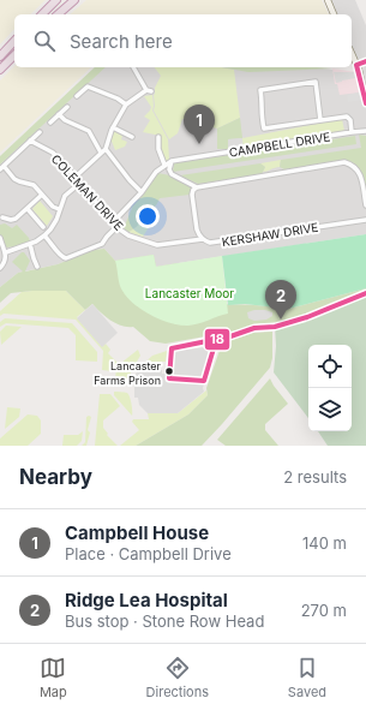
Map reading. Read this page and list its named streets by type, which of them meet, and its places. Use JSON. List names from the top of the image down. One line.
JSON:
{"streets":{"street":["CAMPBELL DRIVE","COLEMAN DRIVE","KERSHAW DRIVE"]},"crossings":[["CAMPBELL DRIVE","COLEMAN DRIVE"],["COLEMAN DRIVE","KERSHAW DRIVE"]],"parks":["Lancaster Moor"],"places":["Lancaster Farms Prison"],"lines":["transit line 18"],"page":{"search":"Search here","pins":["1","2"],"heading":["Nearby","2 results"],"list":[{"mark":"1","name":"Campbell House","note":"Place · Campbell Drive","value":"140 m"},{"mark":"2","name":"Ridge Lea Hospital","note":"Bus stop · Stone Row Head","value":"270 m"}],"nav":["Map","Directions","Saved"]}}
